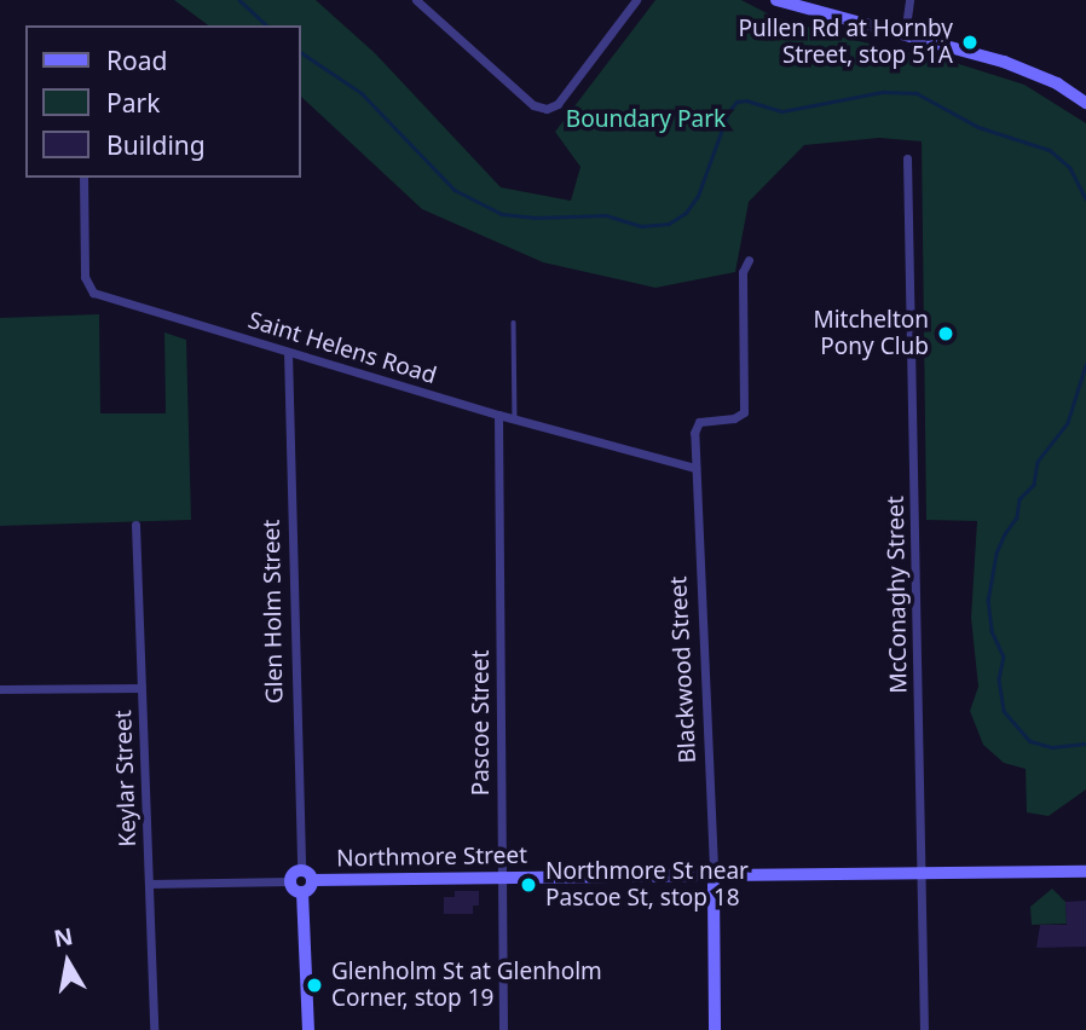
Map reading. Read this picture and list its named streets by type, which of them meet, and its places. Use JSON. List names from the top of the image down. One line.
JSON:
{"streets":{"street":["Saint Helens Road","McConaghy Street","Glen Holm Street","Blackwood Street","Pascoe Street","Keylar Street","Northmore Street"]},"crossings":[["Saint Helens Road","Glen Holm Street"],["Saint Helens Road","Blackwood Street"],["Saint Helens Road","Pascoe Street"],["McConaghy Street","Northmore Street"],["Glen Holm Street","Northmore Street"],["Blackwood Street","Northmore Street"],["Pascoe Street","Northmore Street"]],"parks":["Boundary Park"],"places":["Pullen Rd at Hornby Street, stop 51A","Mitchelton Pony Club","Northmore St near Pascoe St, stop 18","Glenholm St at Glenholm Corner, stop 19"],"legend":["Road","Park","Building"],"north":"top"}
